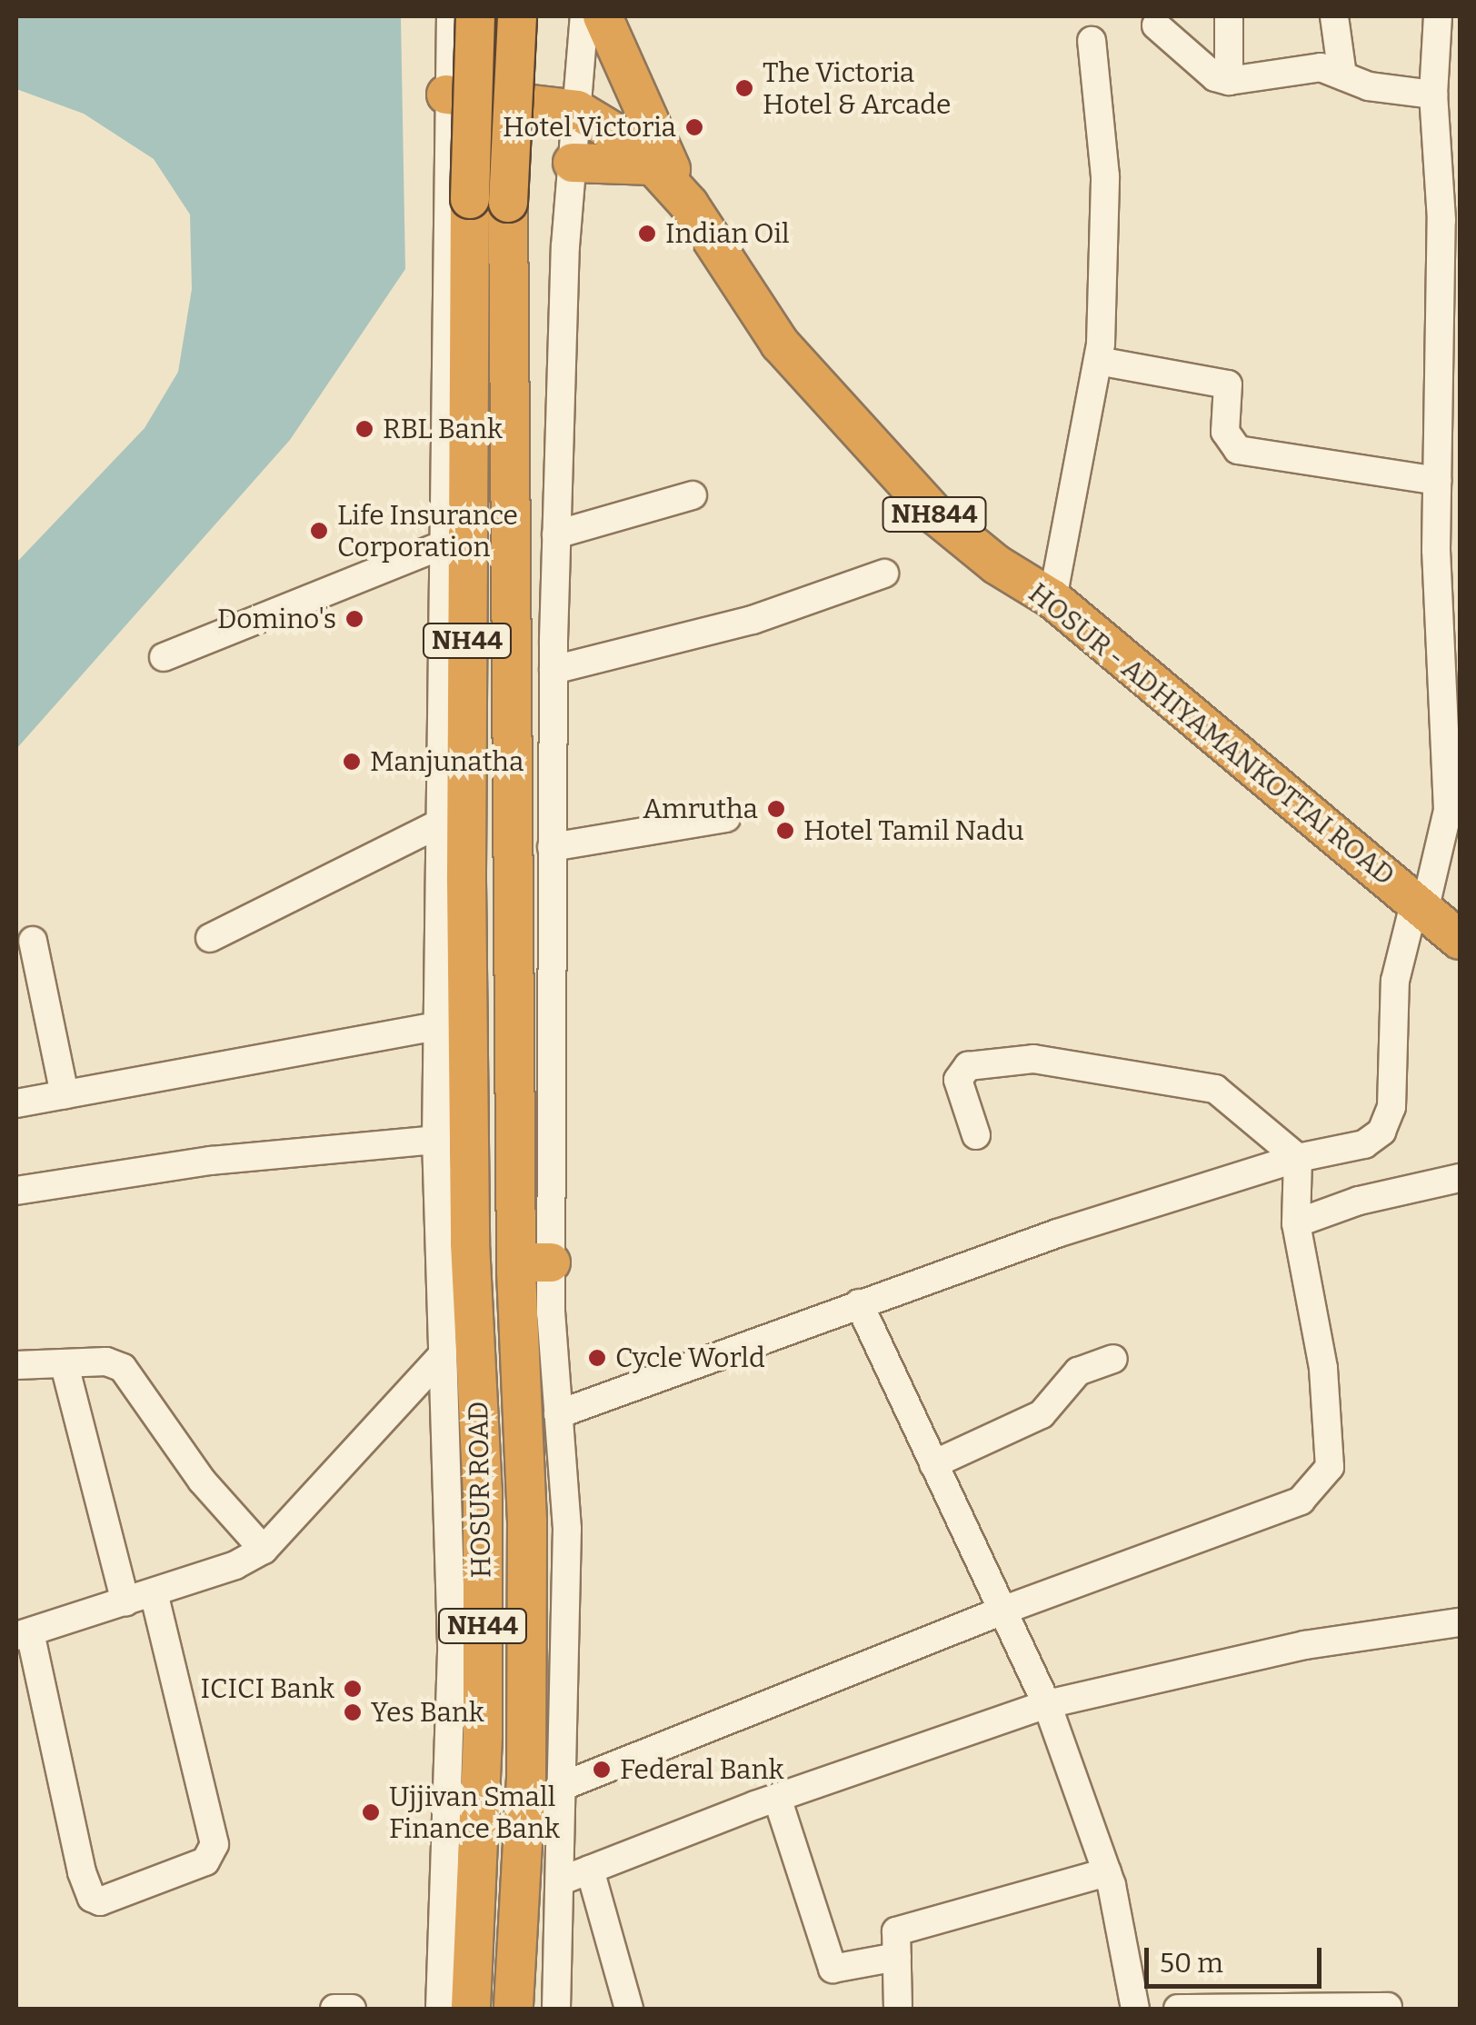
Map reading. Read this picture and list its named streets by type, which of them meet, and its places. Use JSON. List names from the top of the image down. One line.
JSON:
{"streets":{"highway":["NH844","NH44","HOSUR - ADHIYAMANKOTTAI ROAD","HOSUR ROAD"]},"crossings":[["NH44","HOSUR ROAD"]],"places":["The Victoria Hotel & Arcade","Hotel Victoria","Indian Oil","RBL Bank","Life Insurance Corporation","Domino's","Manjunatha","Amrutha","Hotel Tamil Nadu","Cycle World","ICICI Bank","Yes Bank","Federal Bank","Ujjivan Small Finance Bank"],"scale_bar":"50 m"}
